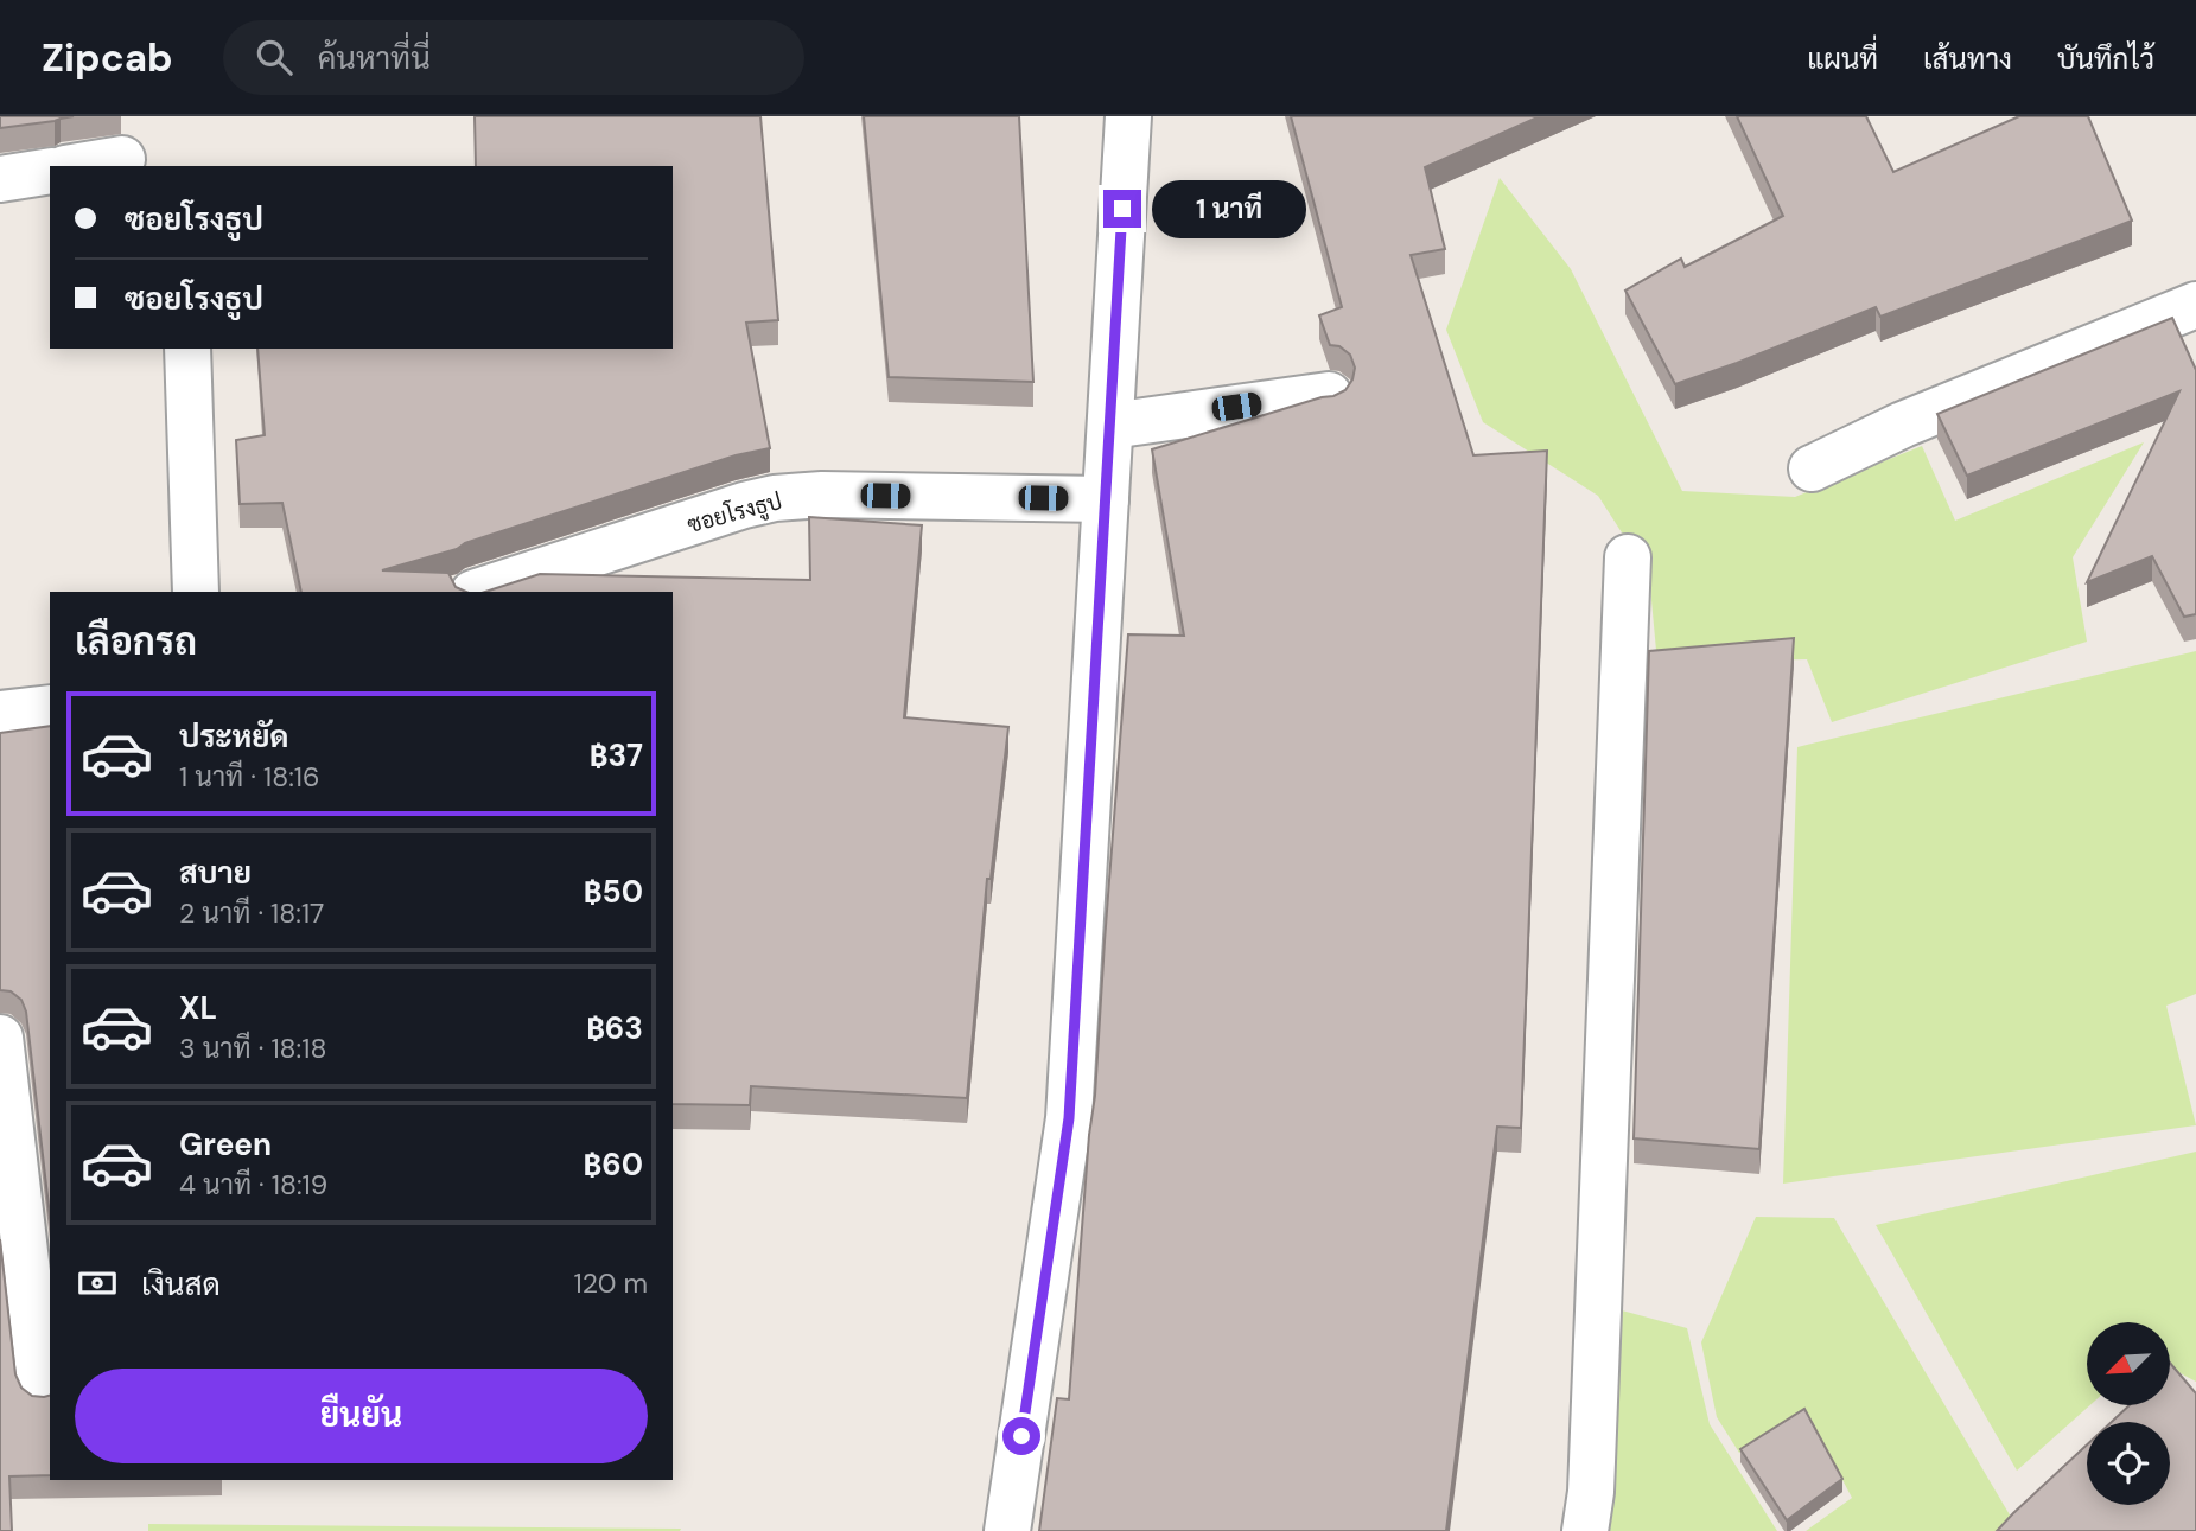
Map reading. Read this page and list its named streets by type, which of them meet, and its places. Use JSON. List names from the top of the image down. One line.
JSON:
{"streets":{"street":["ซอยโรงธูป"]},"north":"bottom left","page":{"header":"Zipcab","search":"ค้นหาที่นี่","nav":["แผนที่","เส้นทาง","บันทึกไว้"],"banner":["ซอยโรงธูป","ซอยโรงธูป"],"bubble":"1 นาที","heading":"เลือกรถ","list":[{"name":"ประหยัด","note":"1 นาที · 18:16","value":"฿37"},{"name":"สบาย","note":"2 นาที · 18:17","value":"฿50"},{"name":"XL","note":"3 นาที · 18:18","value":"฿63"},{"name":"Green","note":"4 นาที · 18:19","value":"฿60"}],"pay":["เงินสด","120 m"],"buttons":"ยืนยัน"}}
